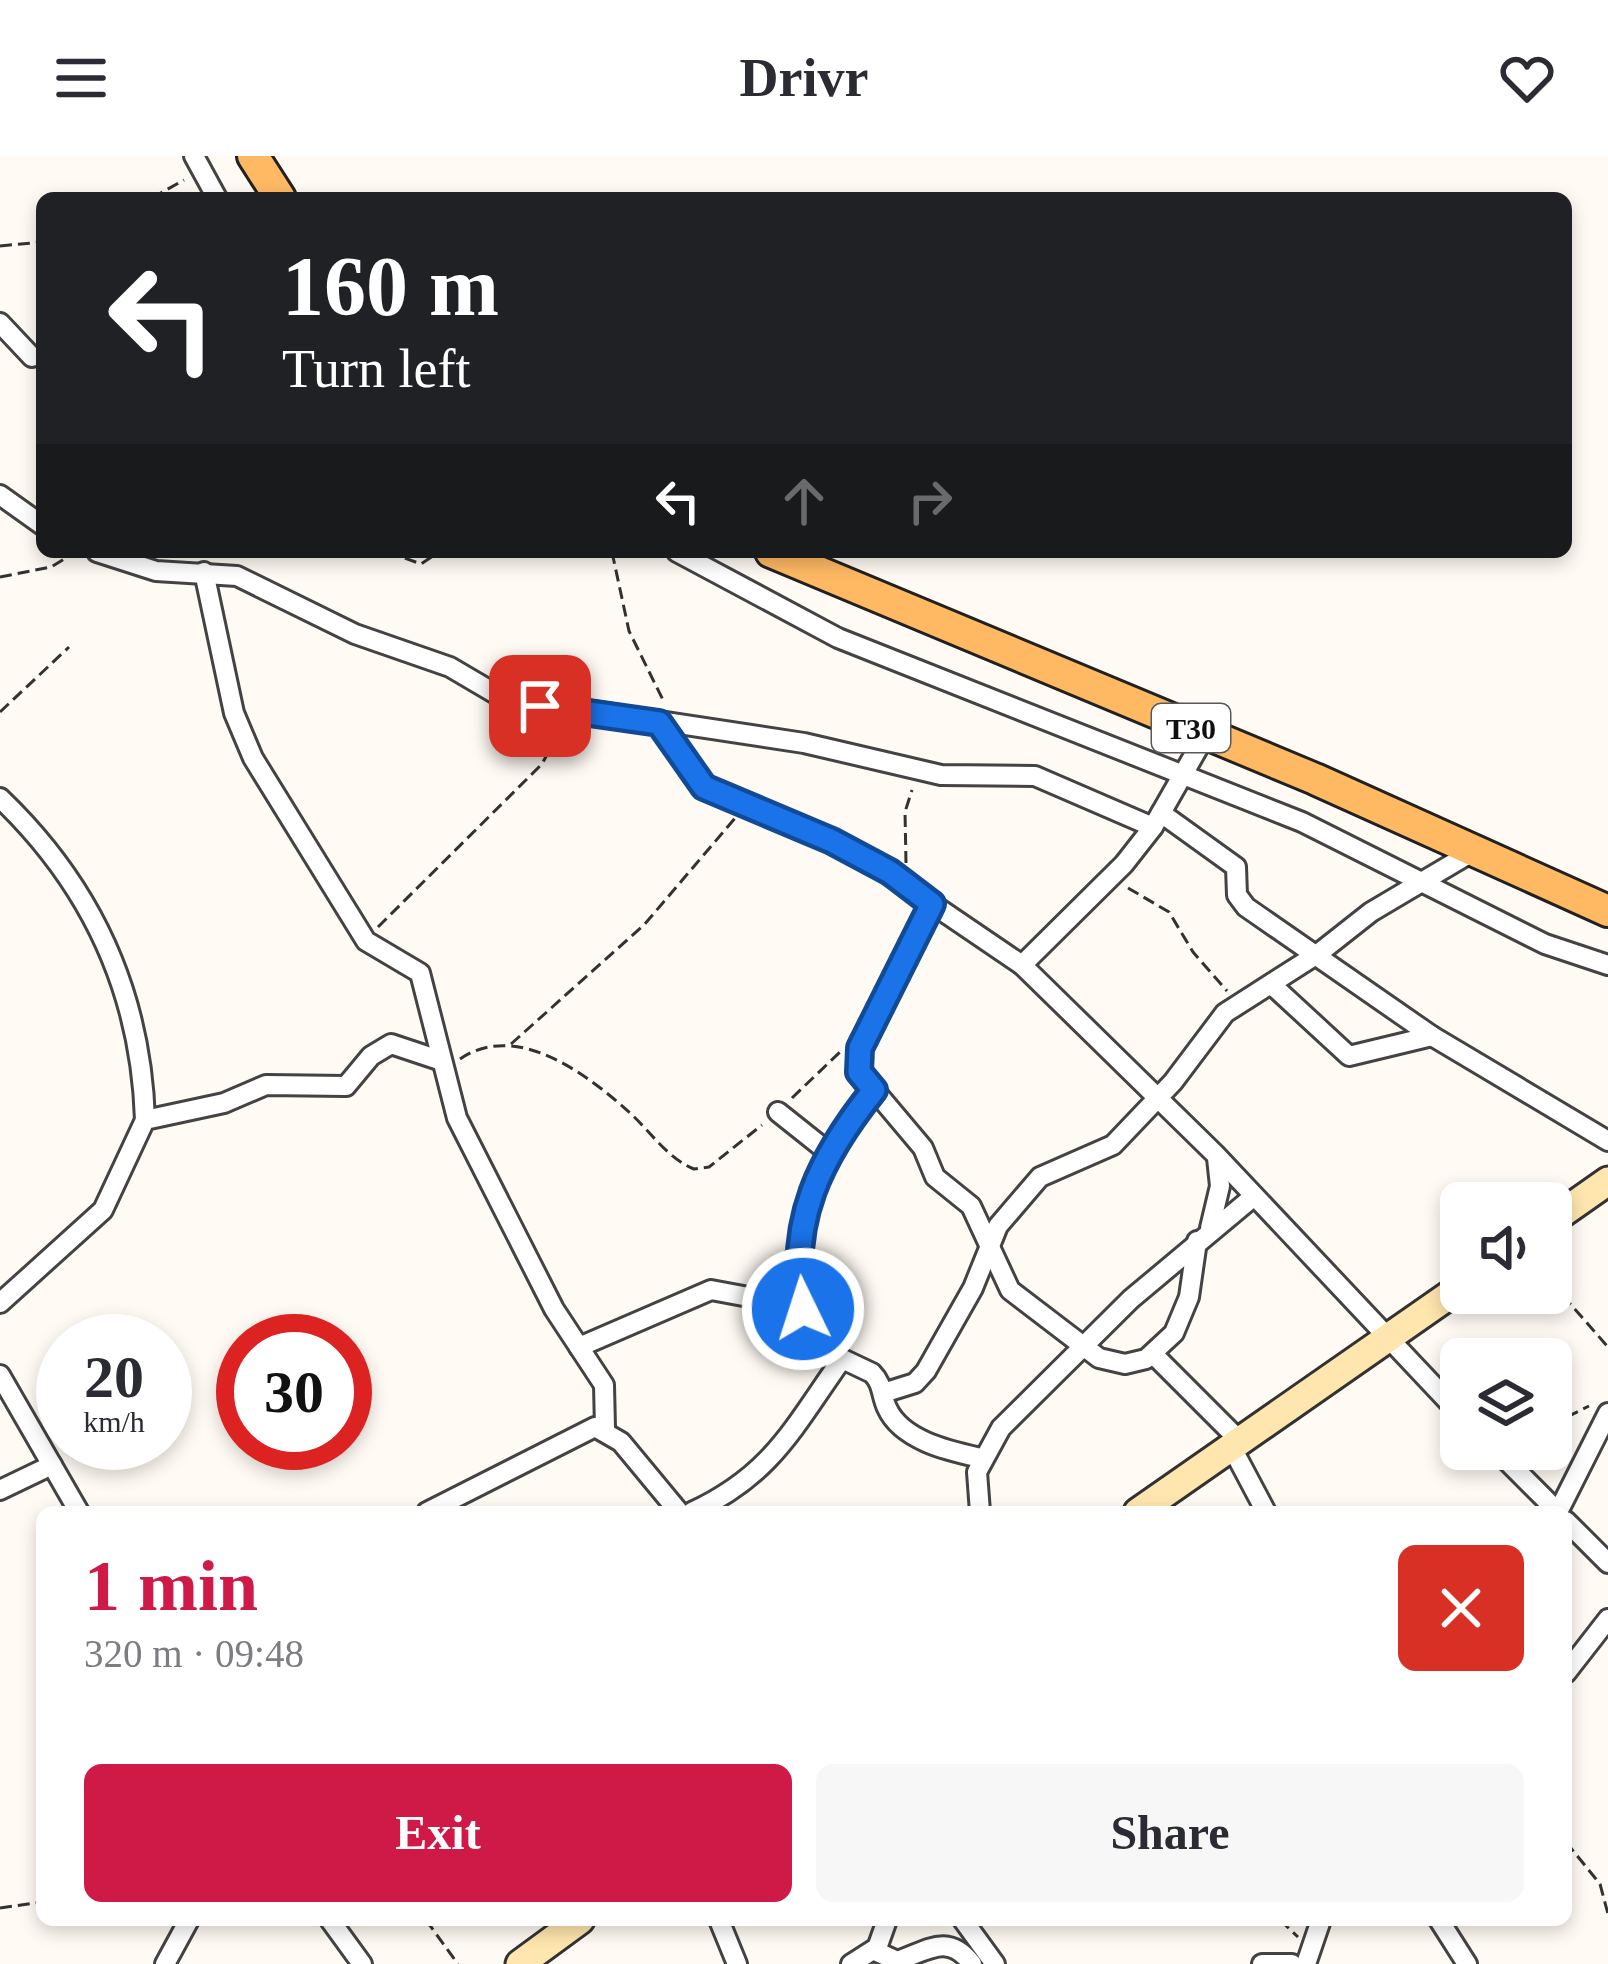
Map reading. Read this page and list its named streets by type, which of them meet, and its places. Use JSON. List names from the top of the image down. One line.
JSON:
{"streets":{"main road":["T30"]},"page":{"header":"Drivr","turn":["160 m","Turn left"],"speed":"20 km/h","limit":"30","heading":["1 min","320 m · 09:48"],"buttons":["Exit","Share"]}}
